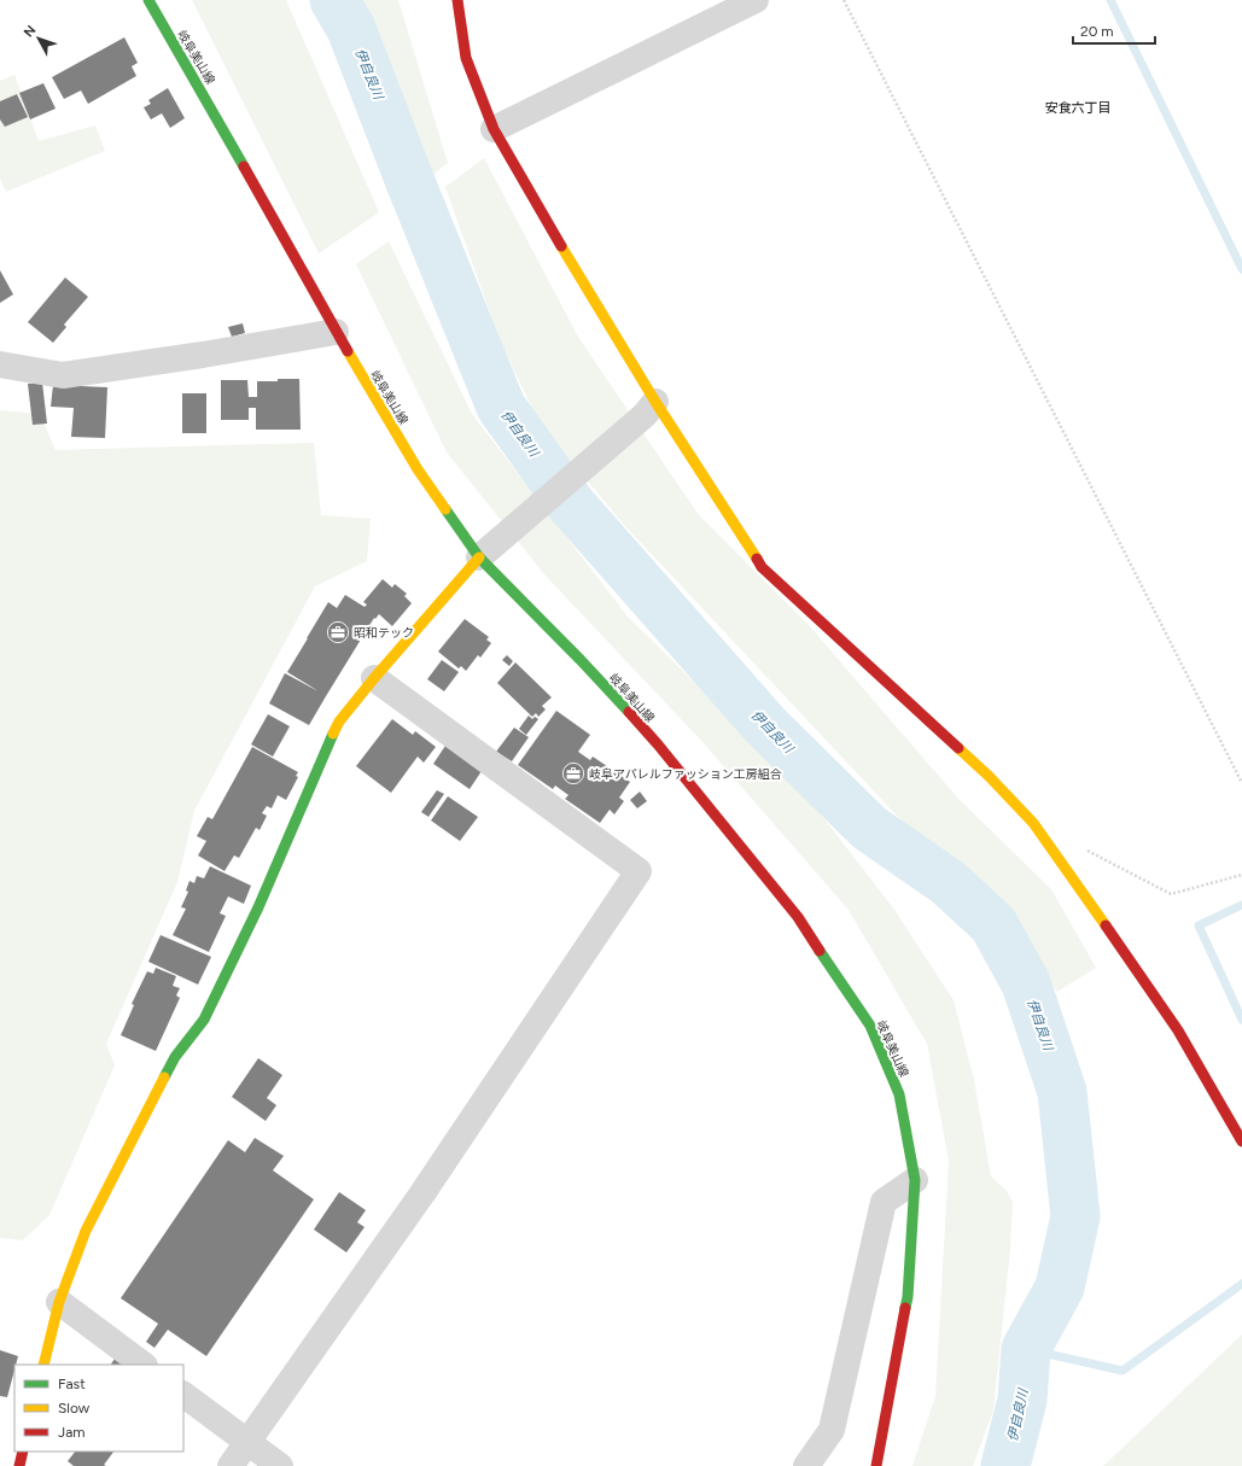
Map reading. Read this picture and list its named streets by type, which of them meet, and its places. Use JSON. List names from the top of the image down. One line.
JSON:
{"streets":{"street":["岐阜美山線"]},"districts":["安食六丁目"],"water":["伊自良川"],"places":{"office":["昭和テック","岐阜アパレルファッション工房組合"]},"legend":["Fast","Slow","Jam"],"scale_bar":"20 m","north":"top left"}
